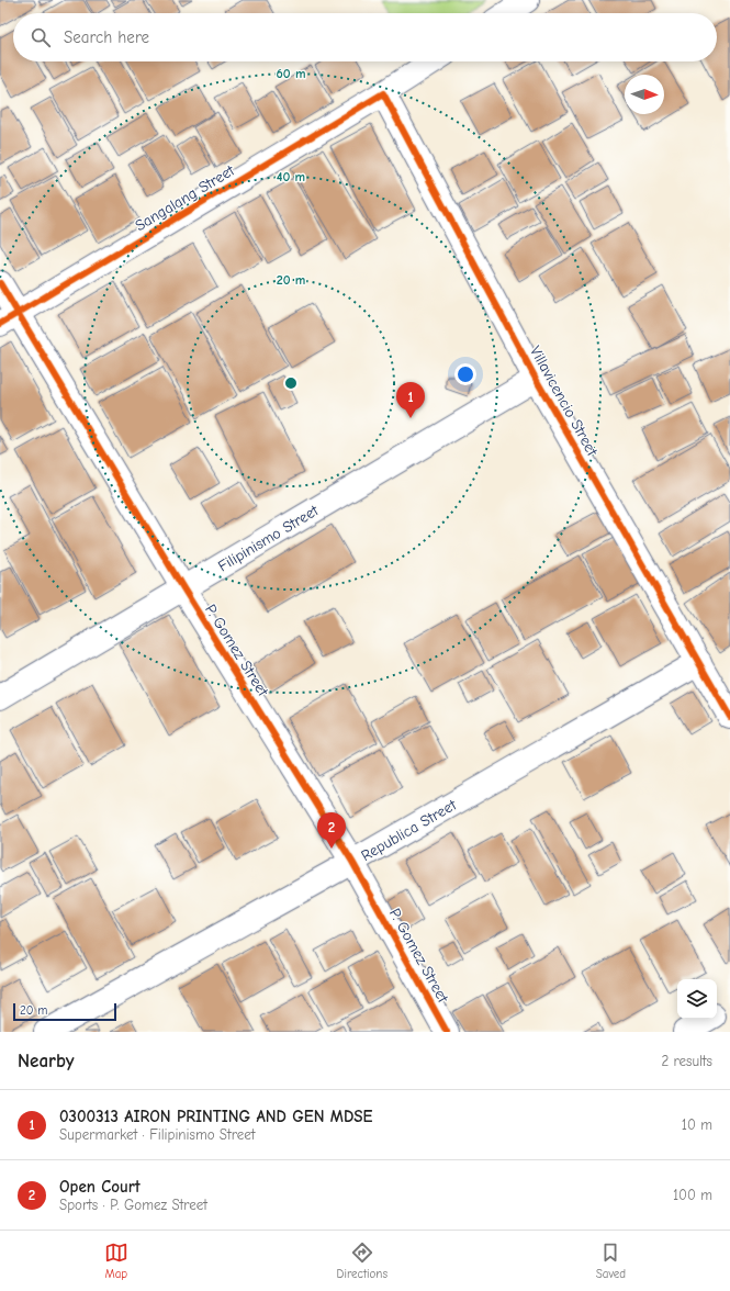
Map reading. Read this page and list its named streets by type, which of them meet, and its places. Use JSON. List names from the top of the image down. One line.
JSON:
{"streets":{"street":["Sangalang Street","Villavicencio Street","Filipinismo Street","P. Gomez Street","Republica Street"]},"crossings":[["Sangalang Street","Villavicencio Street"],["Sangalang Street","P. Gomez Street"],["Villavicencio Street","Filipinismo Street"],["Villavicencio Street","Republica Street"],["Filipinismo Street","P. Gomez Street"],["P. Gomez Street","Republica Street"]],"scale_bar":"20 m","north":"right","page":{"search":"Search here","pins":["1","2"],"scale":"20 m","heading":["Nearby","2 results"],"list":[{"mark":"1","name":"0300313 AIRON PRINTING AND GEN MDSE","note":"Supermarket · Filipinismo Street","value":"10 m"},{"mark":"2","name":"Open Court","note":"Sports · P. Gomez Street","value":"100 m"}],"nav":["Map","Directions","Saved"]},"rings":["60 m","40 m","20 m"]}
